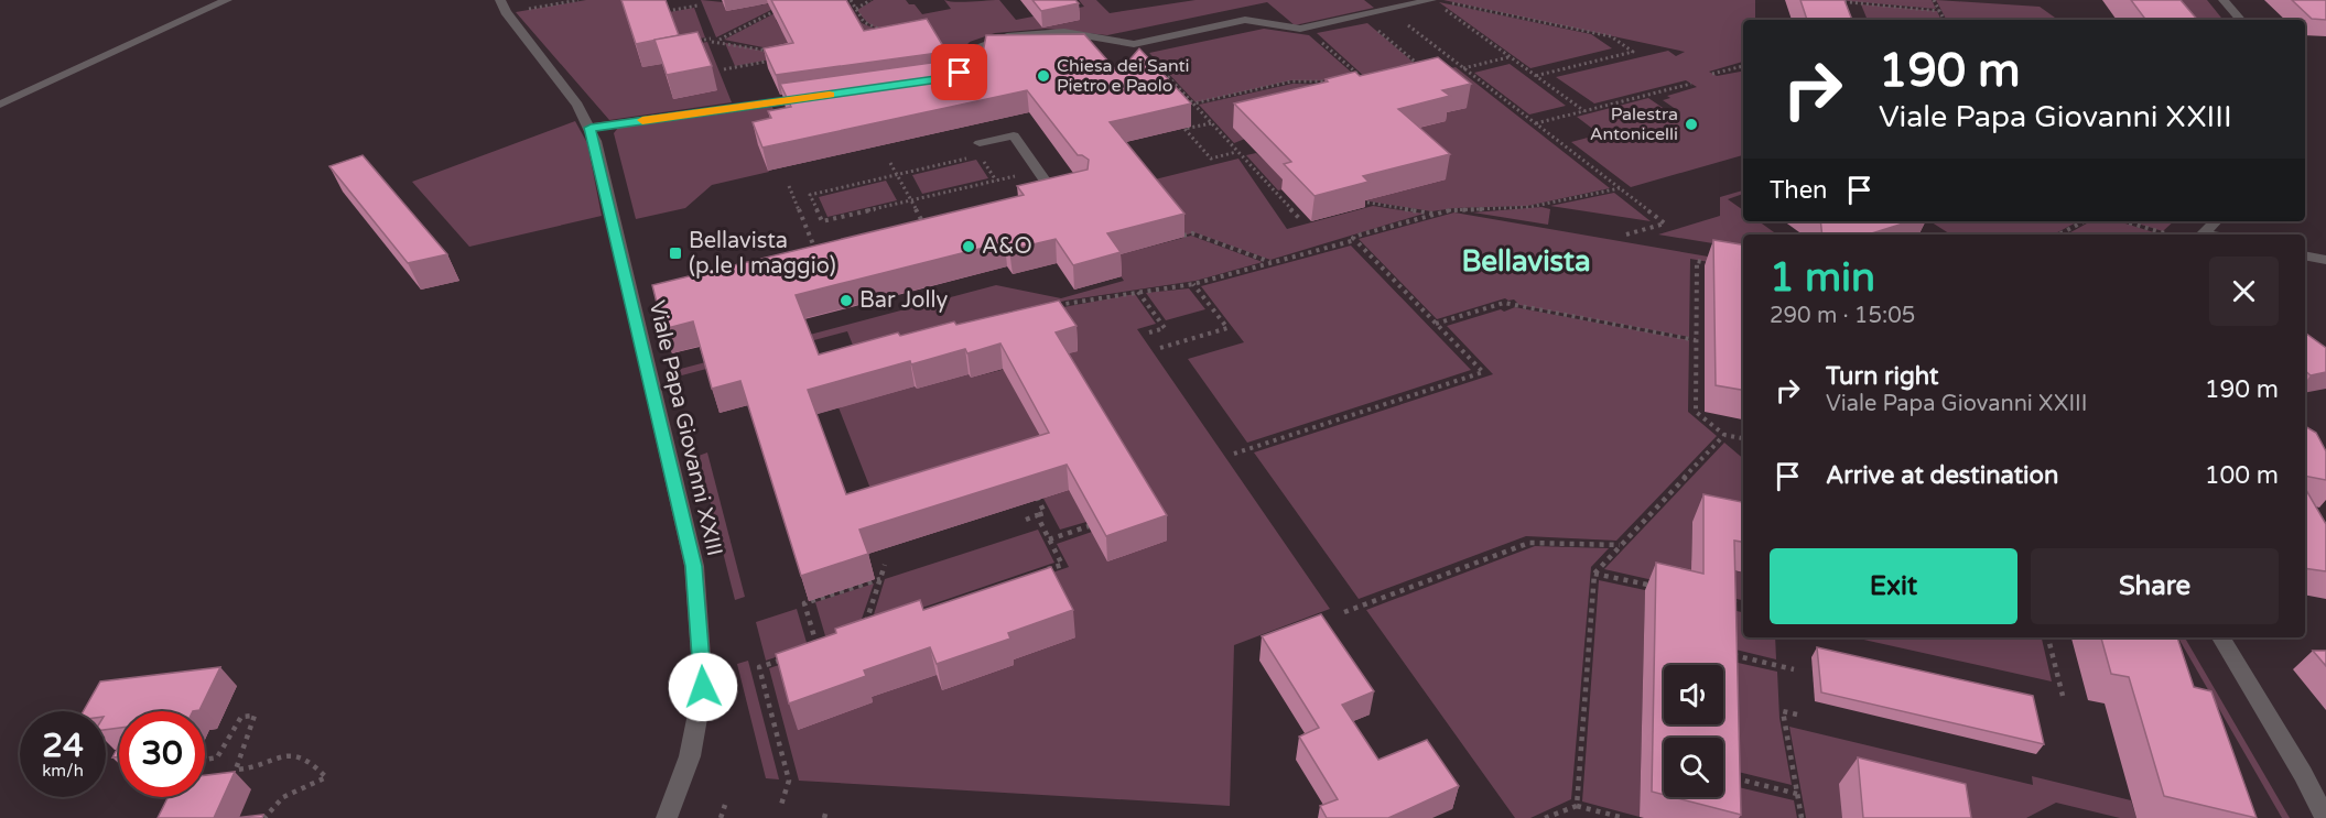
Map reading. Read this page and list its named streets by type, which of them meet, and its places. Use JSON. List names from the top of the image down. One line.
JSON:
{"streets":{"street":["Viale Papa Giovanni XXIII"]},"districts":["Bellavista"],"places":{"other":["Chiesa dei Santi Pietro e Paolo","Palestra Antonicelli","A&O","Bar Jolly"],"transit":["Bellavista (p.le I maggio)"]},"page":{"turn":["190 m","Viale Papa Giovanni XXIII"],"then":"Then","heading":["1 min","290 m · 15:05"],"list":[{"name":"Turn right","note":"Viale Papa Giovanni XXIII","value":"190 m"},{"name":"Arrive at destination","value":"100 m"}],"buttons":["Exit","Share"],"speed":"24 km/h","limit":"30"}}
